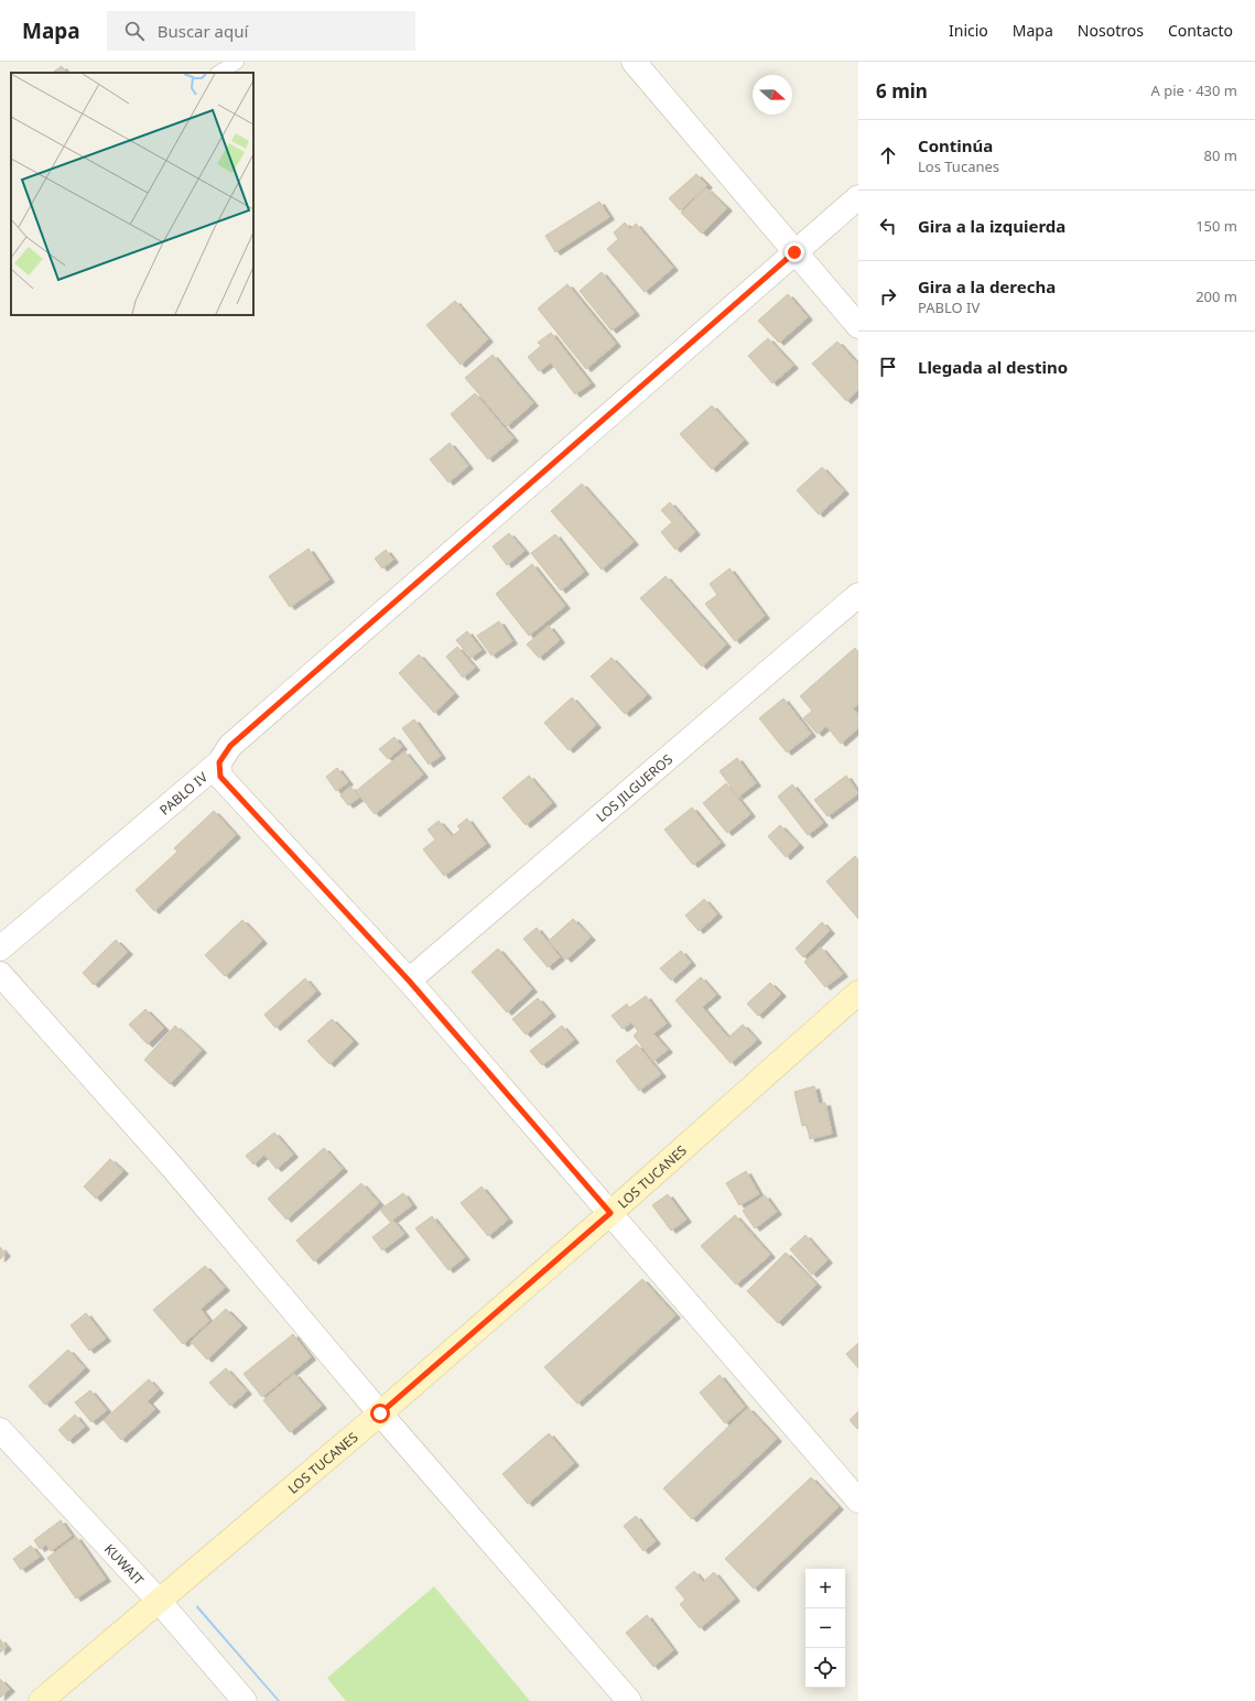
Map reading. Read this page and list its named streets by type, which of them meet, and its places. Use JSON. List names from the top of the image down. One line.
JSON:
{"streets":{"street":["LOS JILGUEROS","PABLO IV","LOS TUCANES","KUWAIT"]},"crossings":[["LOS TUCANES","KUWAIT"]],"north":"right","page":{"header":"Mapa","search":"Buscar aquí","nav":["Inicio","Mapa","Nosotros","Contacto"],"heading":["6 min","A pie · 430 m"],"list":[["Continúa","Los Tucanes","80 m"],["Gira a la izquierda","150 m"],["Gira a la derecha","PABLO IV","200 m"],"Llegada al destino"],"map_buttons":["+","−"]}}
